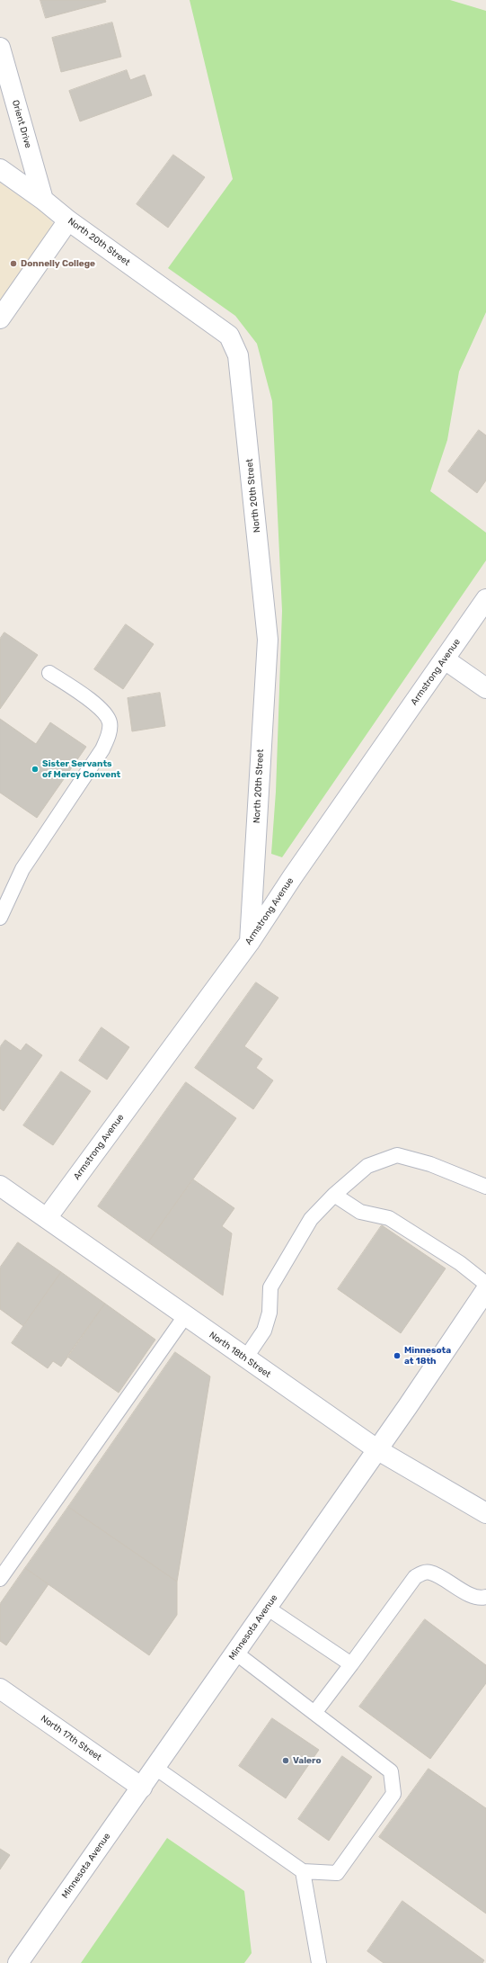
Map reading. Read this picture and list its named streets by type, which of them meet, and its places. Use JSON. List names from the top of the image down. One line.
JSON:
{"streets":{"street":["Orient Drive","North 20th Street","Armstrong Avenue","North 18th Street","Minnesota Avenue","North 17th Street"]},"crossings":[["Orient Drive","North 20th Street"],["North 20th Street","Armstrong Avenue"],["Armstrong Avenue","North 18th Street"],["North 18th Street","Minnesota Avenue"],["Minnesota Avenue","North 17th Street"]],"places":["Donnelly College","Sister Servants of Mercy Convent","Minnesota at 18th","Valero"]}
